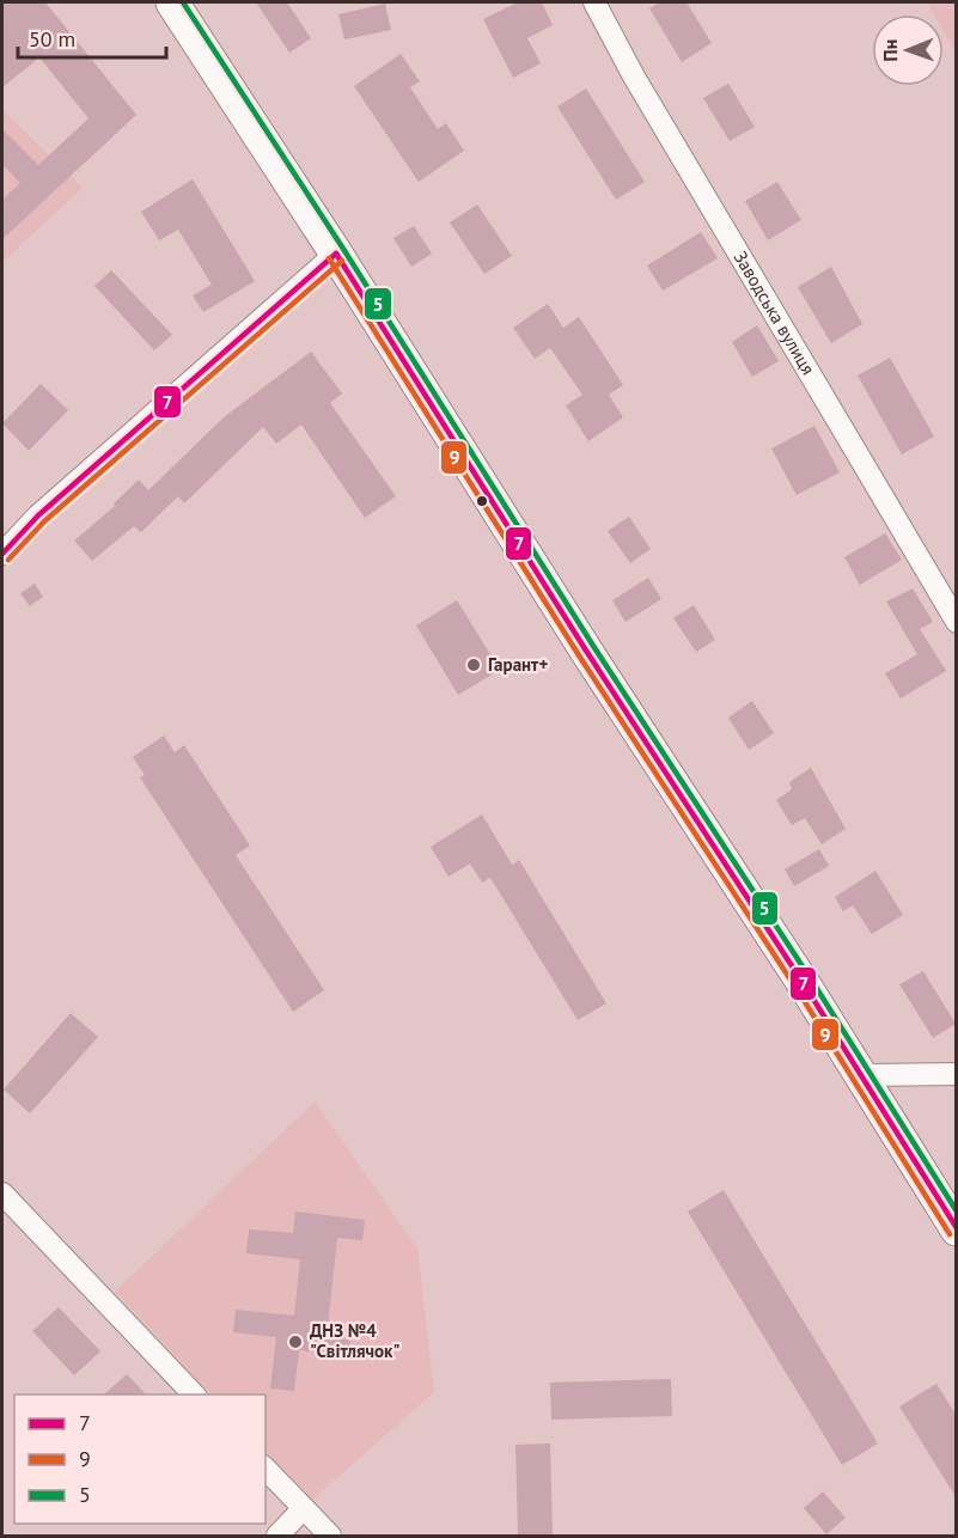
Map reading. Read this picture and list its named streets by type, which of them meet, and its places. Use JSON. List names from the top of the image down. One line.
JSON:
{"streets":{"street":["Заводська вулиця"]},"places":["Гарант+","ДНЗ №4 \"Світлячок\""],"lines":["transit line 5","transit line 7","transit line 9"],"legend":["7","9","5"],"scale_bar":"50 m","north":"left"}
